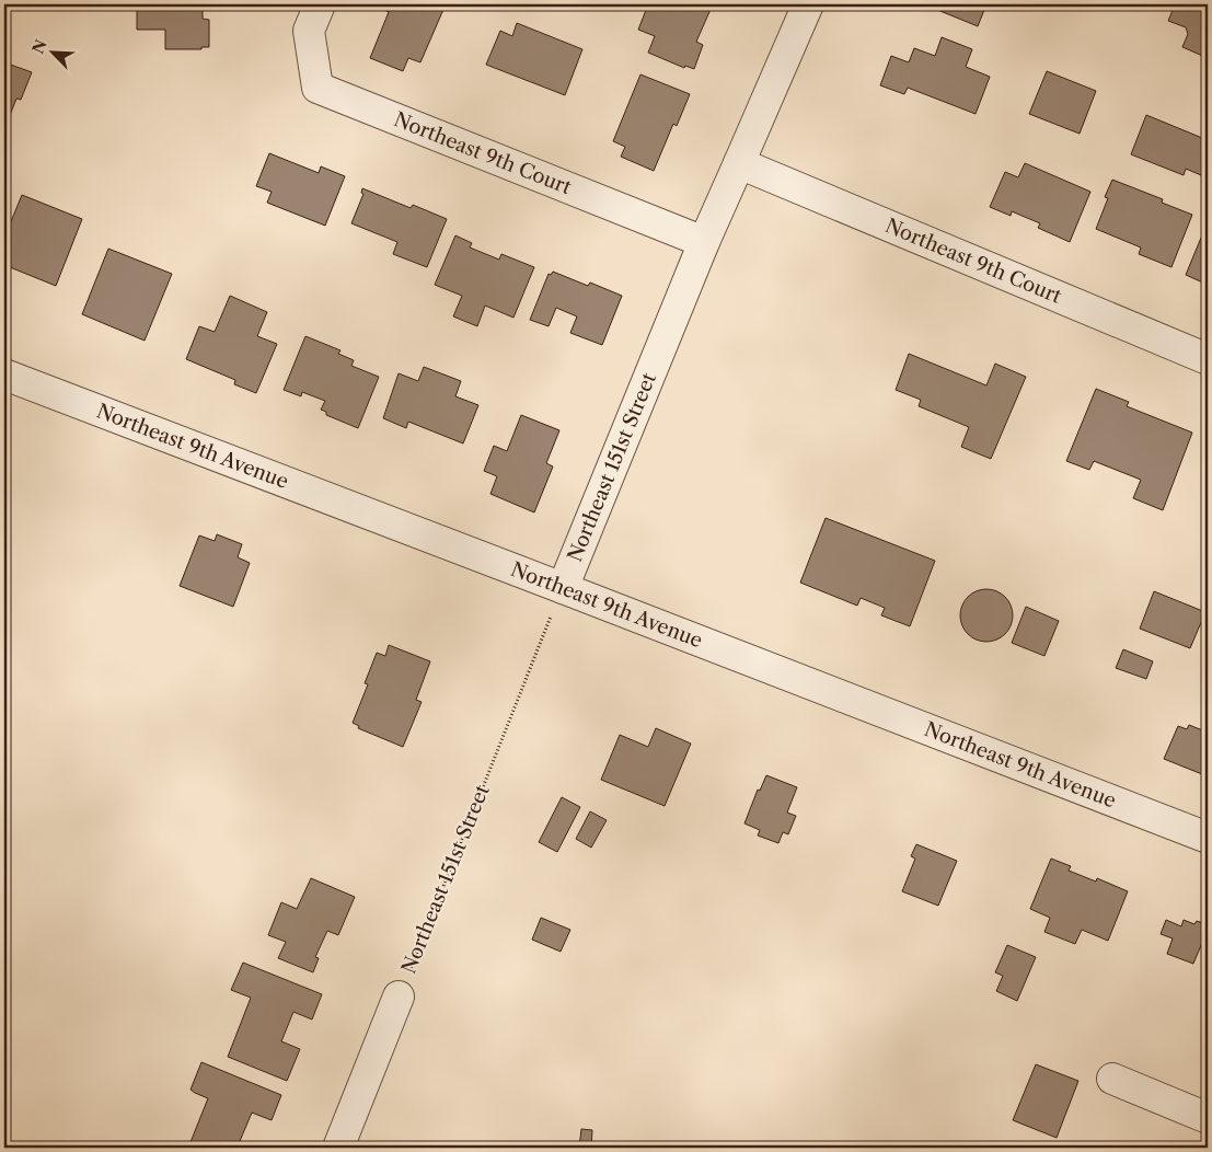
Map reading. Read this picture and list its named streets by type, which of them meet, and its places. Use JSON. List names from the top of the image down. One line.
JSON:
{"streets":{"street":["Northeast 9th Court","Northeast 9th Avenue","Northeast 151st Street"]},"crossings":[["Northeast 9th Court","Northeast 151st Street"],["Northeast 9th Avenue","Northeast 151st Street"]],"north":"top left"}
